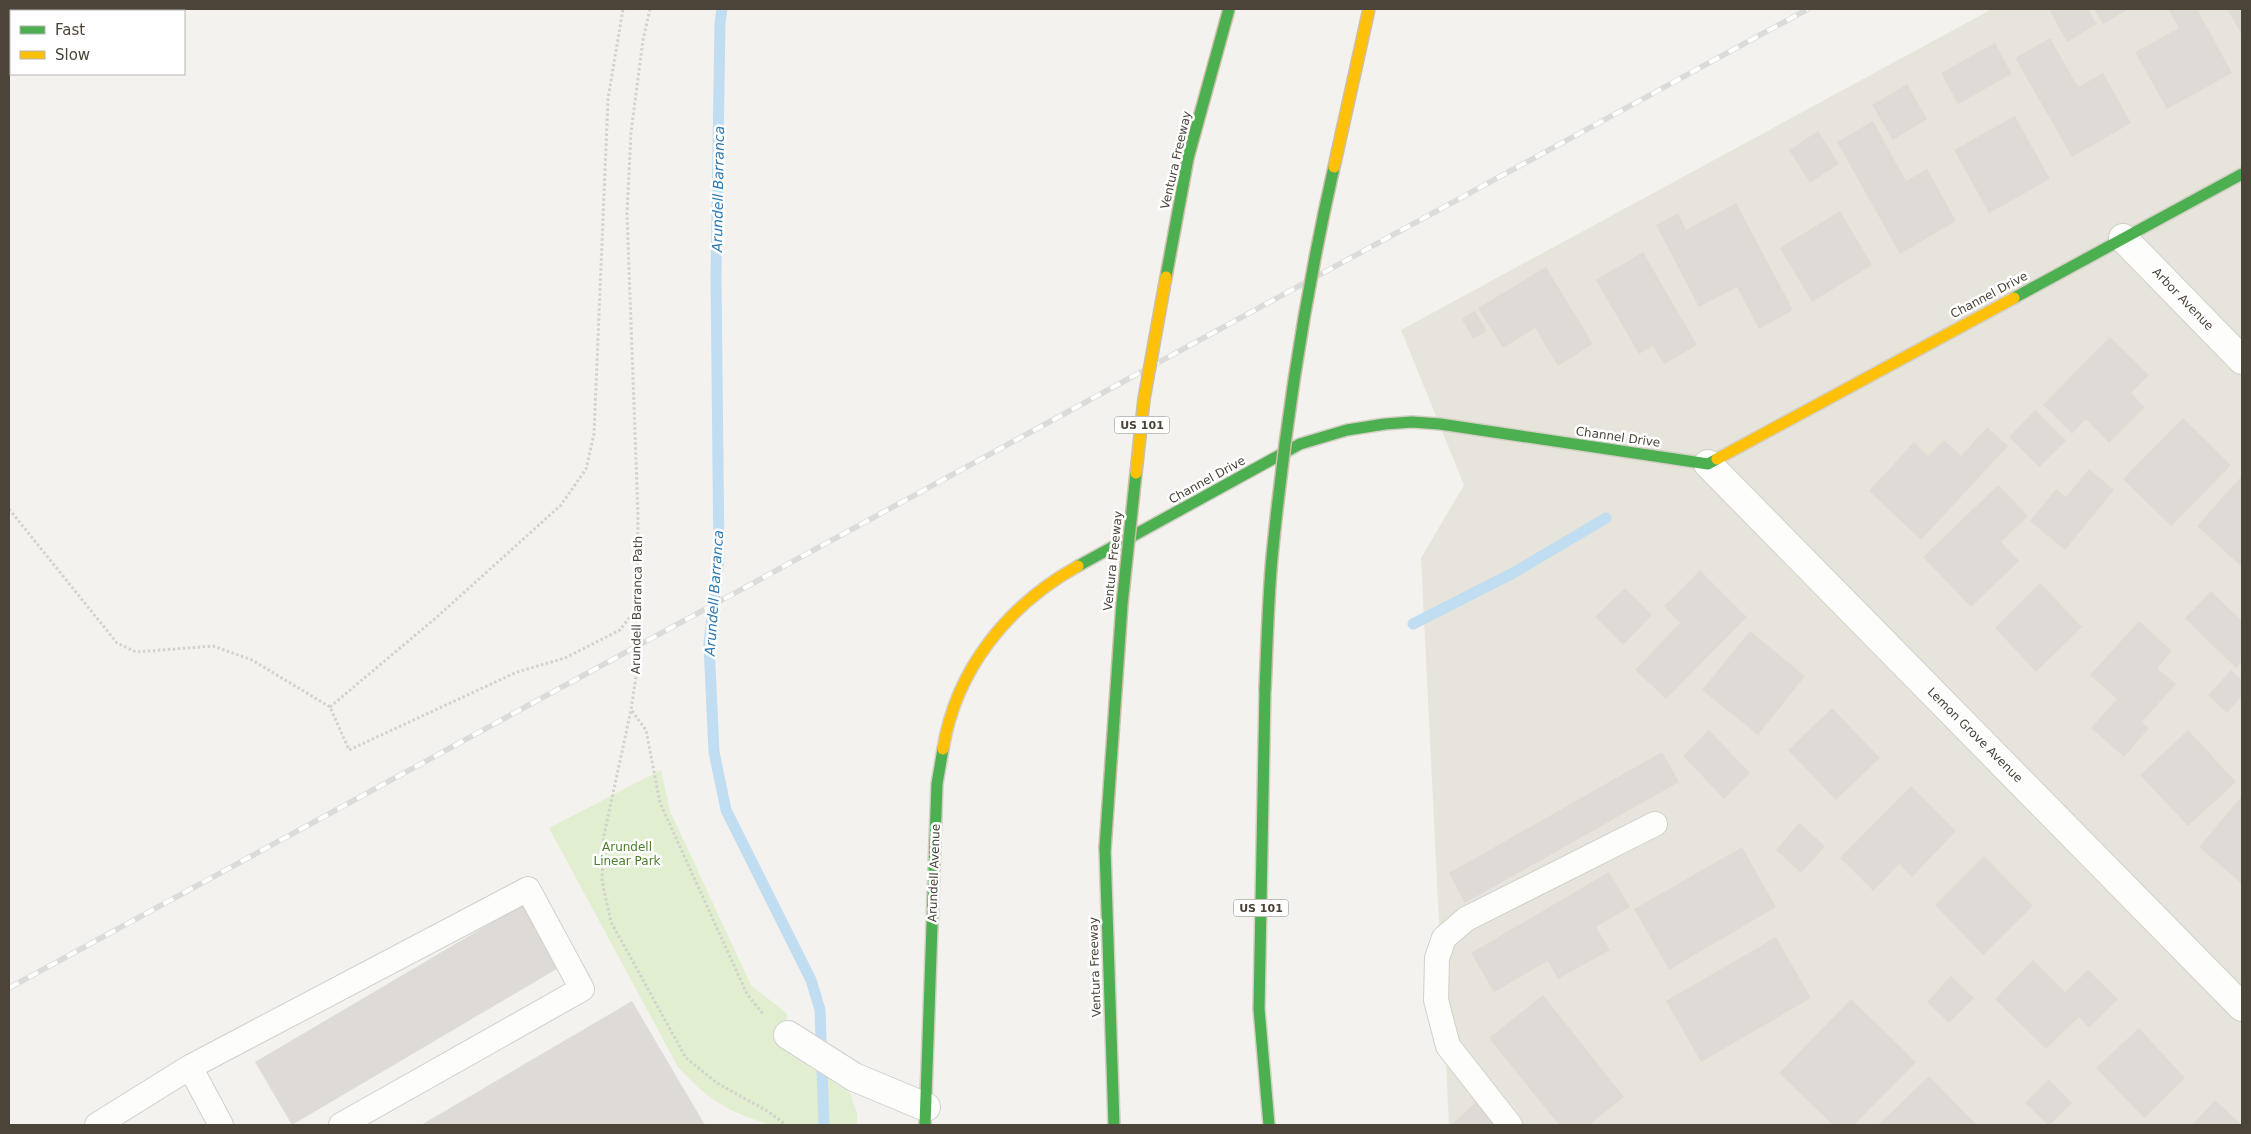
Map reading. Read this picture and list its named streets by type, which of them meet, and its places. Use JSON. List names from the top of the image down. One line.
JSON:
{"streets":{"main road":["Ventura Freeway","Channel Drive","US 101","Arundell Avenue"],"street":["Arbor Avenue","Lemon Grove Avenue"],"path":["Arundell Barranca Path"]},"crossings":[["Channel Drive","Arbor Avenue"],["Channel Drive","Lemon Grove Avenue"],["Channel Drive","Arundell Avenue"]],"water":["Arundell Barranca"],"parks":["Arundell Linear Park"],"legend":["Fast","Slow"]}
